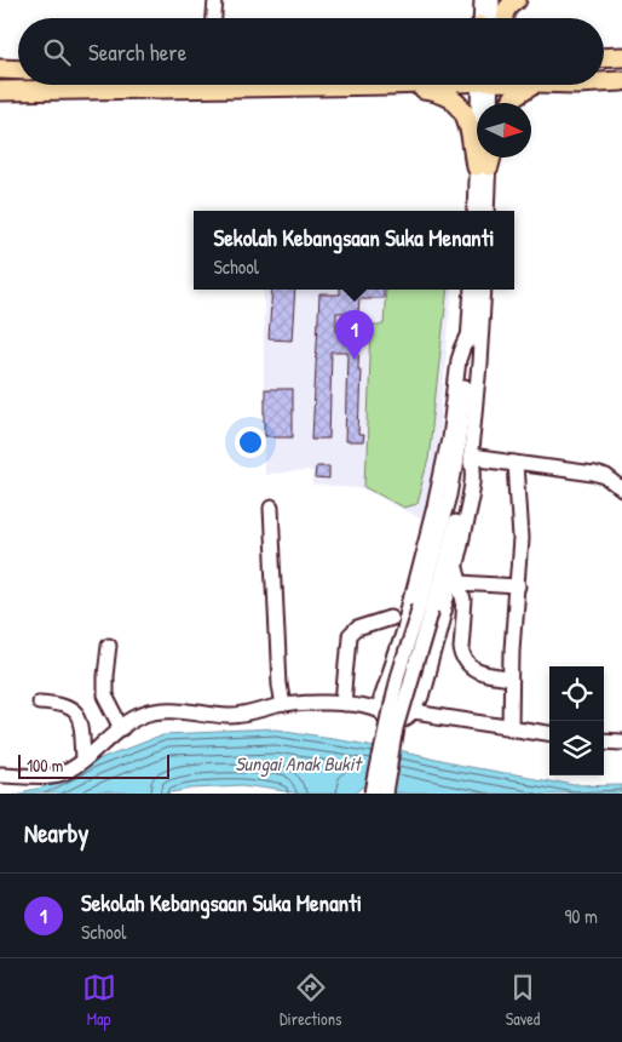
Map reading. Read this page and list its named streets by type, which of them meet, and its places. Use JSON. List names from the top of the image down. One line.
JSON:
{"water":["Sungai Anak Bukit"],"scale_bar":"100 m","north":"right","page":{"search":"Search here","popup":["Sekolah Kebangsaan Suka Menanti","School"],"pins":"1","scale":"100 m","heading":"Nearby","list":[{"mark":"1","name":"Sekolah Kebangsaan Suka Menanti","note":"School","value":"90 m"}],"nav":["Map","Directions","Saved"]}}
